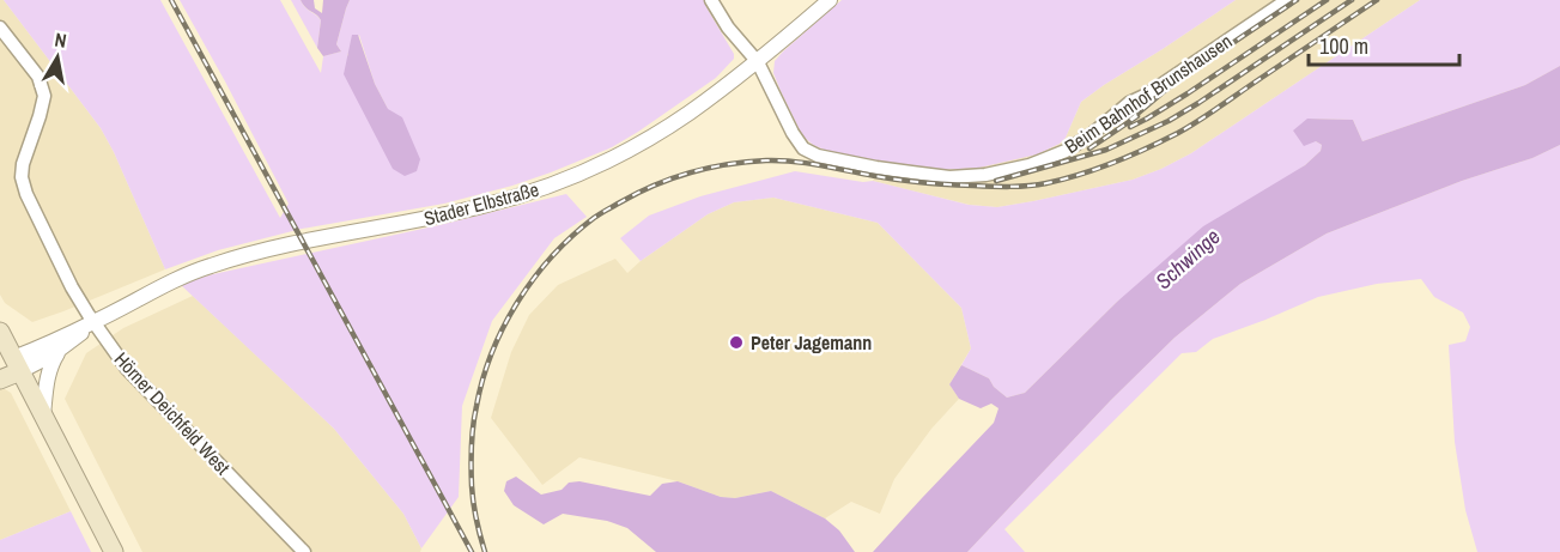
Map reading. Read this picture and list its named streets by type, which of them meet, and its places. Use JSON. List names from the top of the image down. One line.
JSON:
{"streets":{"street":["Beim Bahnhof Brunshausen","Stader Elbstraße","Hörner Deichfeld West"]},"crossings":[["Beim Bahnhof Brunshausen","Stader Elbstraße"],["Stader Elbstraße","Hörner Deichfeld West"]],"water":["Schwinge"],"places":["Peter Jagemann"],"scale_bar":"100 m","north":"top"}
